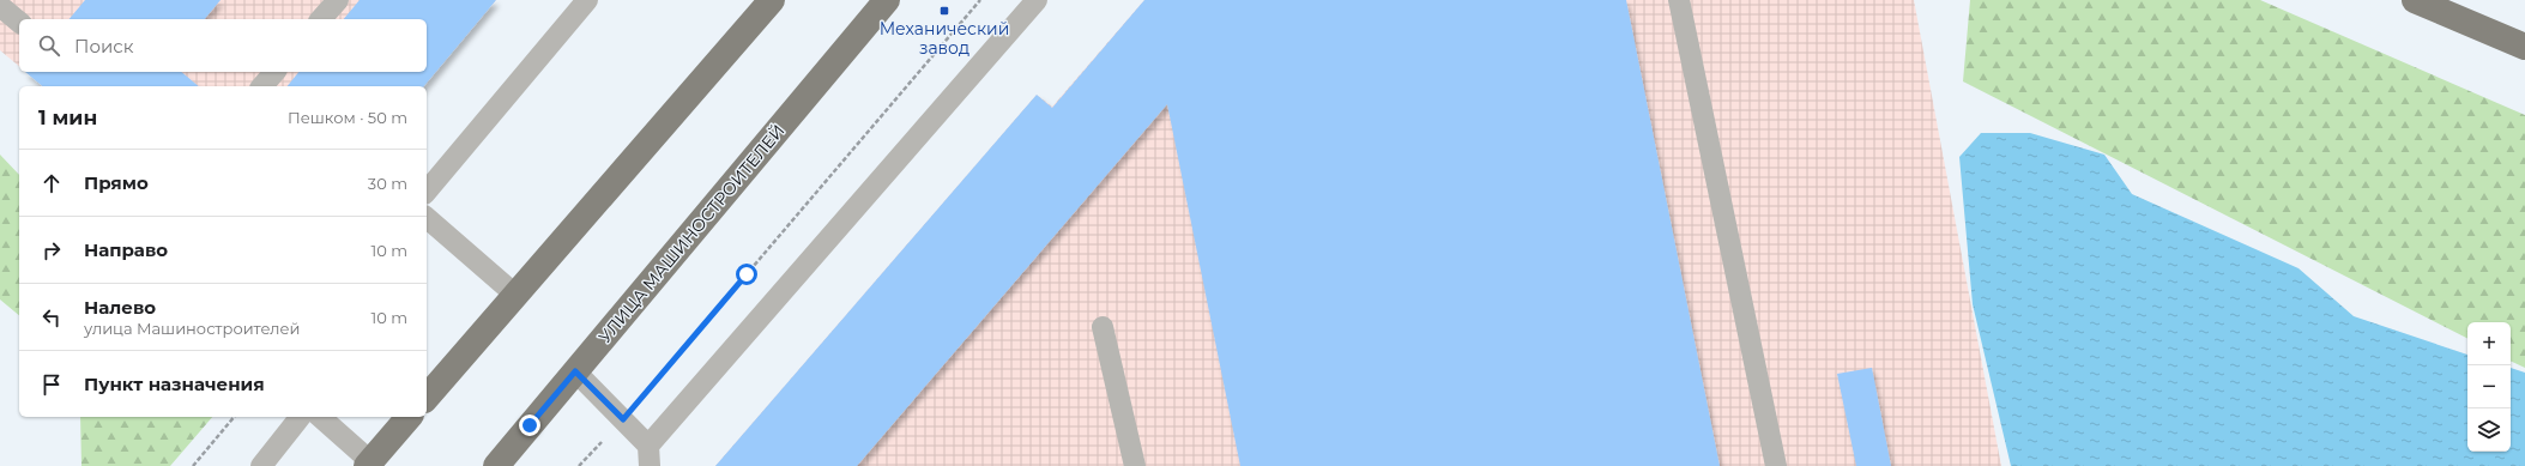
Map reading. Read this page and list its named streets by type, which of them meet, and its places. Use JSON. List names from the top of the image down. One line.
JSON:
{"streets":{"main road":["УЛИЦА МАШИНОСТРОИТЕЛЕЙ"]},"places":{"transit":["Механический завод"]},"page":{"search":"Поиск","heading":["1 мин","Пешком · 50 m"],"list":[["Прямо","30 m"],["Направо","10 m"],["Налево","улица Машиностроителей","10 m"],"Пункт назначения"],"map_buttons":["+","−"]}}
